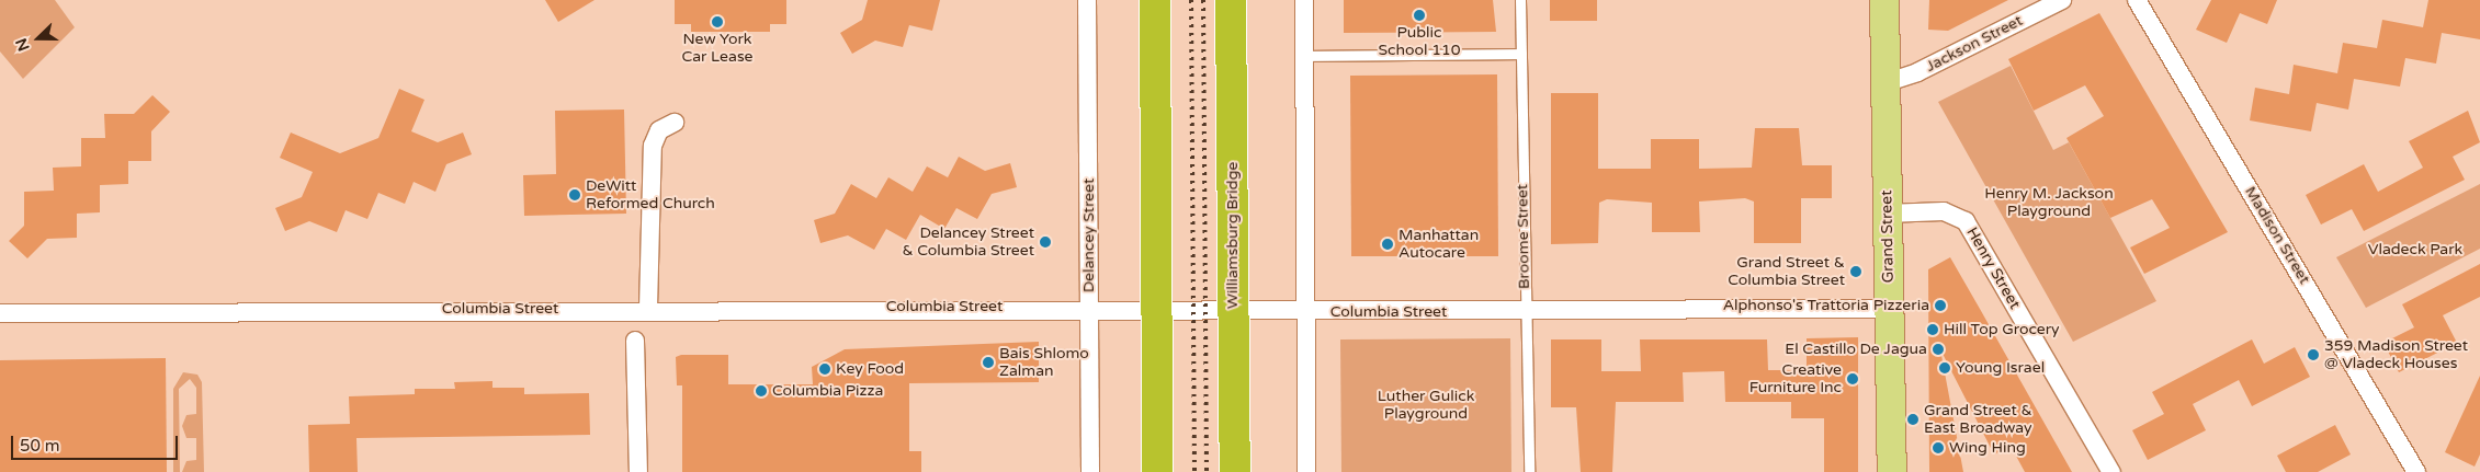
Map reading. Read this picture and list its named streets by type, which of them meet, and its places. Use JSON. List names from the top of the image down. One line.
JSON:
{"streets":{"highway":["Williamsburg Bridge"],"main road":["Grand Street"],"street":["Jackson Street","Delancey Street","Madison Street","Henry Street","Columbia Street"],"lane":["Broome Street"]},"crossings":[["Jackson Street","Grand Street"],["Delancey Street","Columbia Street"],["Broome Street","Columbia Street"],["Grand Street","Henry Street"],["Grand Street","Columbia Street"]],"parks":["Henry M. Jackson Playground","Vladeck Park","Luther Gulick Playground"],"places":["Public School 110","New York Car Lease","DeWitt Reformed Church","Delancey Street & Columbia Street","Manhattan Autocare","Grand Street & Columbia Street","Alphonso's Trattoria Pizzeria","Hill Top Grocery","El Castillo De Jagua","359 Madison Street @ Vladeck Houses","Bais Shlomo Zalman","Young Israel","Key Food","Creative Furniture Inc","Columbia Pizza","Grand Street & East Broadway","Wing Hing"],"scale_bar":"50 m","north":"left"}
